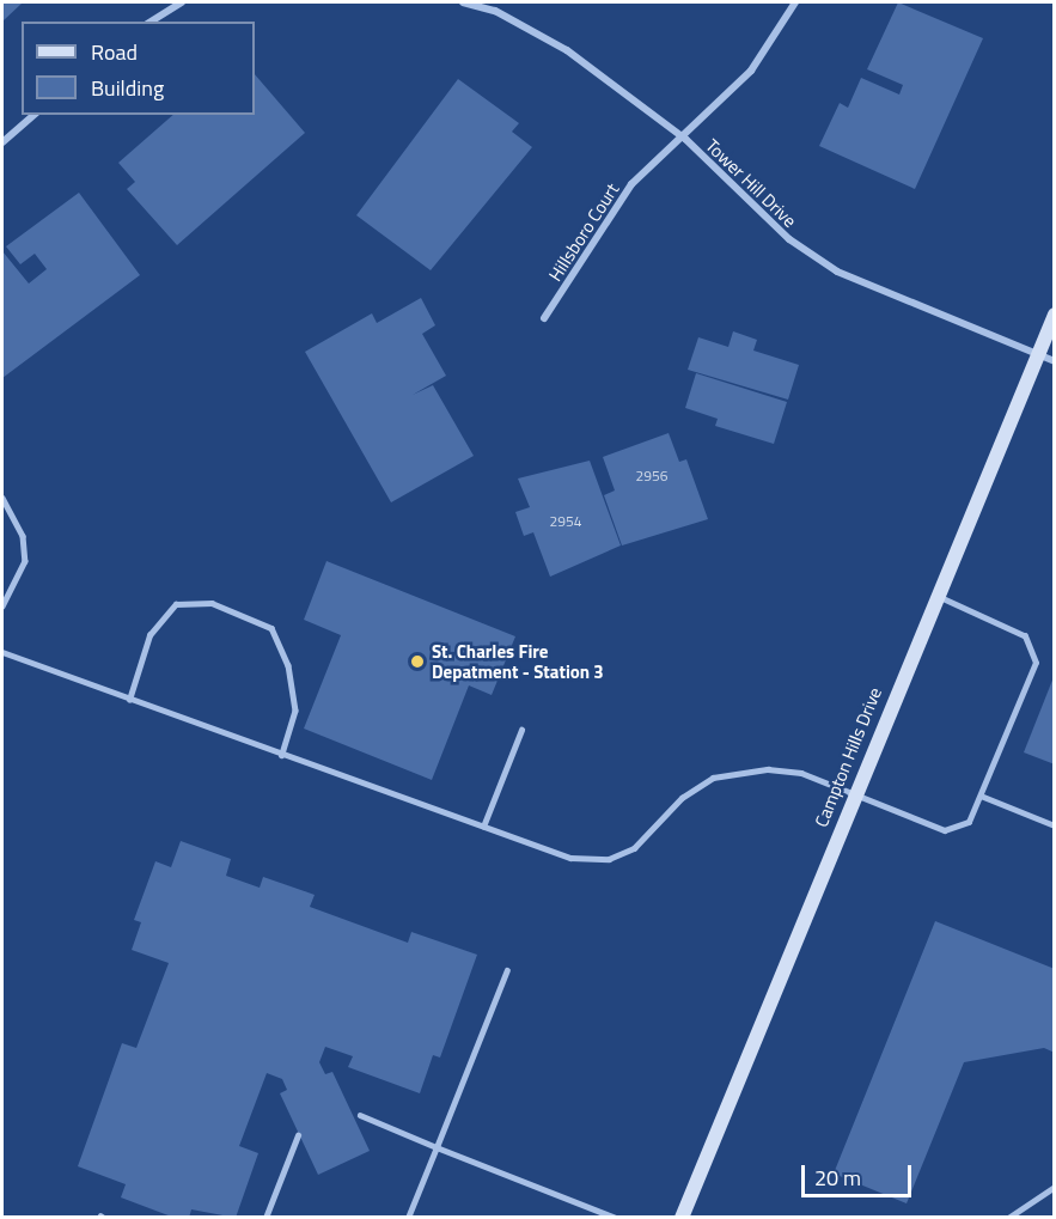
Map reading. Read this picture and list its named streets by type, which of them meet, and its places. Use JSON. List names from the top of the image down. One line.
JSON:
{"streets":{"street":["Tower Hill Drive","Hillsboro Court","Campton Hills Drive"]},"crossings":[["Tower Hill Drive","Hillsboro Court"],["Tower Hill Drive","Campton Hills Drive"]],"places":["St. Charles Fire Depatment - Station 3"],"house_numbers":["2956","2954"],"legend":["Road","Building"],"scale_bar":"20 m"}
